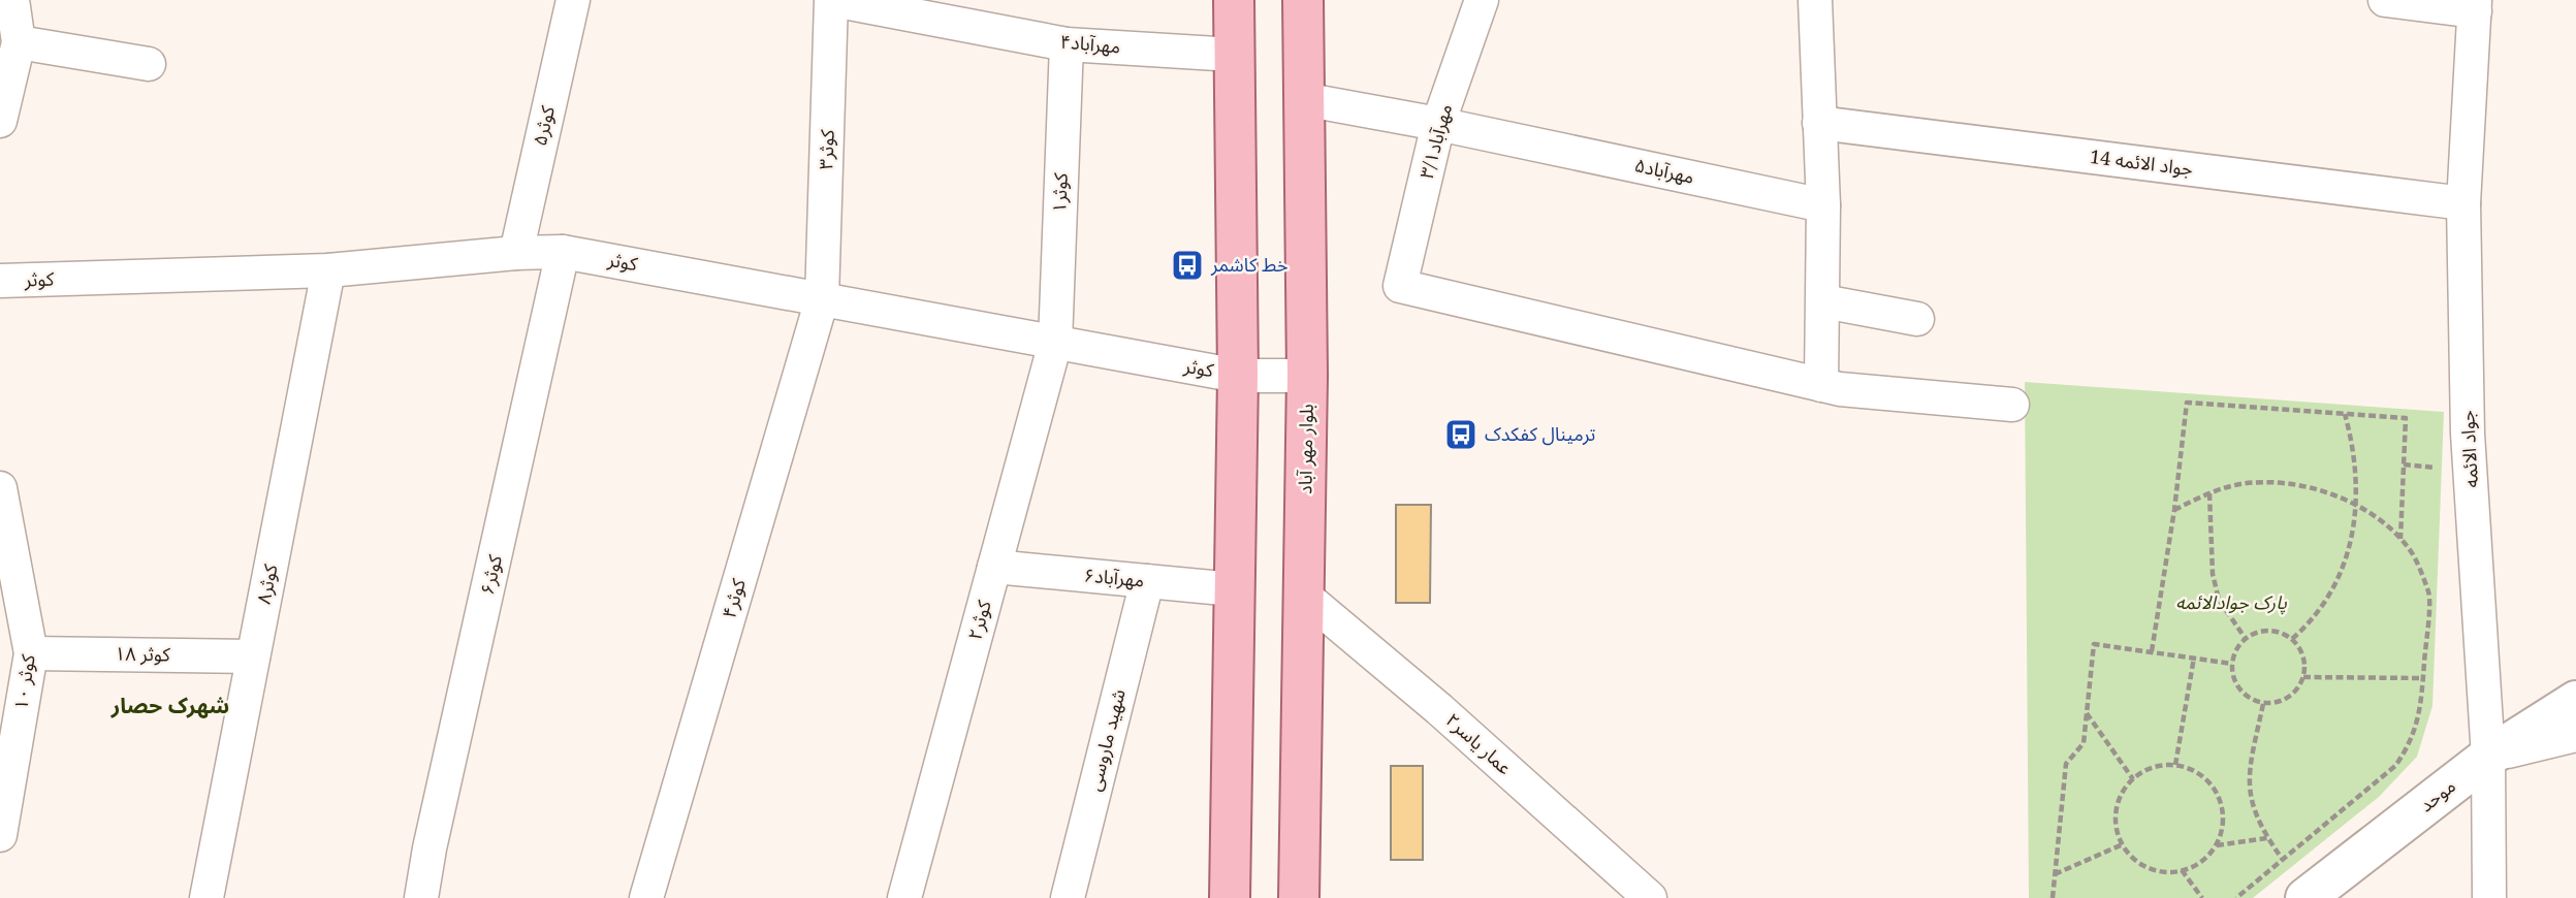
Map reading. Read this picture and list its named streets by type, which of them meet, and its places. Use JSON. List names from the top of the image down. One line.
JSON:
{"streets":{"main road":["بلوار مهر آباد"],"street":["مهرآباد۴","کوثر۵","مهرآباد۳/۱","کوثر۳","جواد الائمه 14","مهرآباد۵","کوثر۱","کوثر","جواد الائمه","کوثر۶","مهرآباد۶","کوثر۸","کوثر۴","کوثر۲","کوثر ۱۸","کوثر ۱۰","شهید ماروسی","عمار یاسر۲","موحد"]},"crossings":[["مهرآباد۴","کوثر۳"],["مهرآباد۴","کوثر۱"],["کوثر۵","کوثر"],["مهرآباد۳/۱","مهرآباد۵"],["کوثر۳","کوثر"],["کوثر۳","کوثر۴"],["جواد الائمه 14","جواد الائمه"],["مهرآباد۵","بلوار مهر آباد"],["کوثر۱","کوثر"],["کوثر۱","کوثر۲"],["کوثر","بلوار مهر آباد"],["کوثر","کوثر۶"],["کوثر","کوثر۸"],["کوثر","کوثر۴"],["کوثر","کوثر۲"],["بلوار مهر آباد","عمار یاسر۲"],["جواد الائمه","موحد"],["مهرآباد۶","کوثر۲"],["مهرآباد۶","شهید ماروسی"],["کوثر۸","کوثر ۱۸"],["کوثر ۱۸","کوثر ۱۰"]],"districts":["شهرک حصار"],"parks":["پارک جوادالائمه"],"places":{"bus stop":["خط کاشمر","ترمینال کفکدک"]}}
